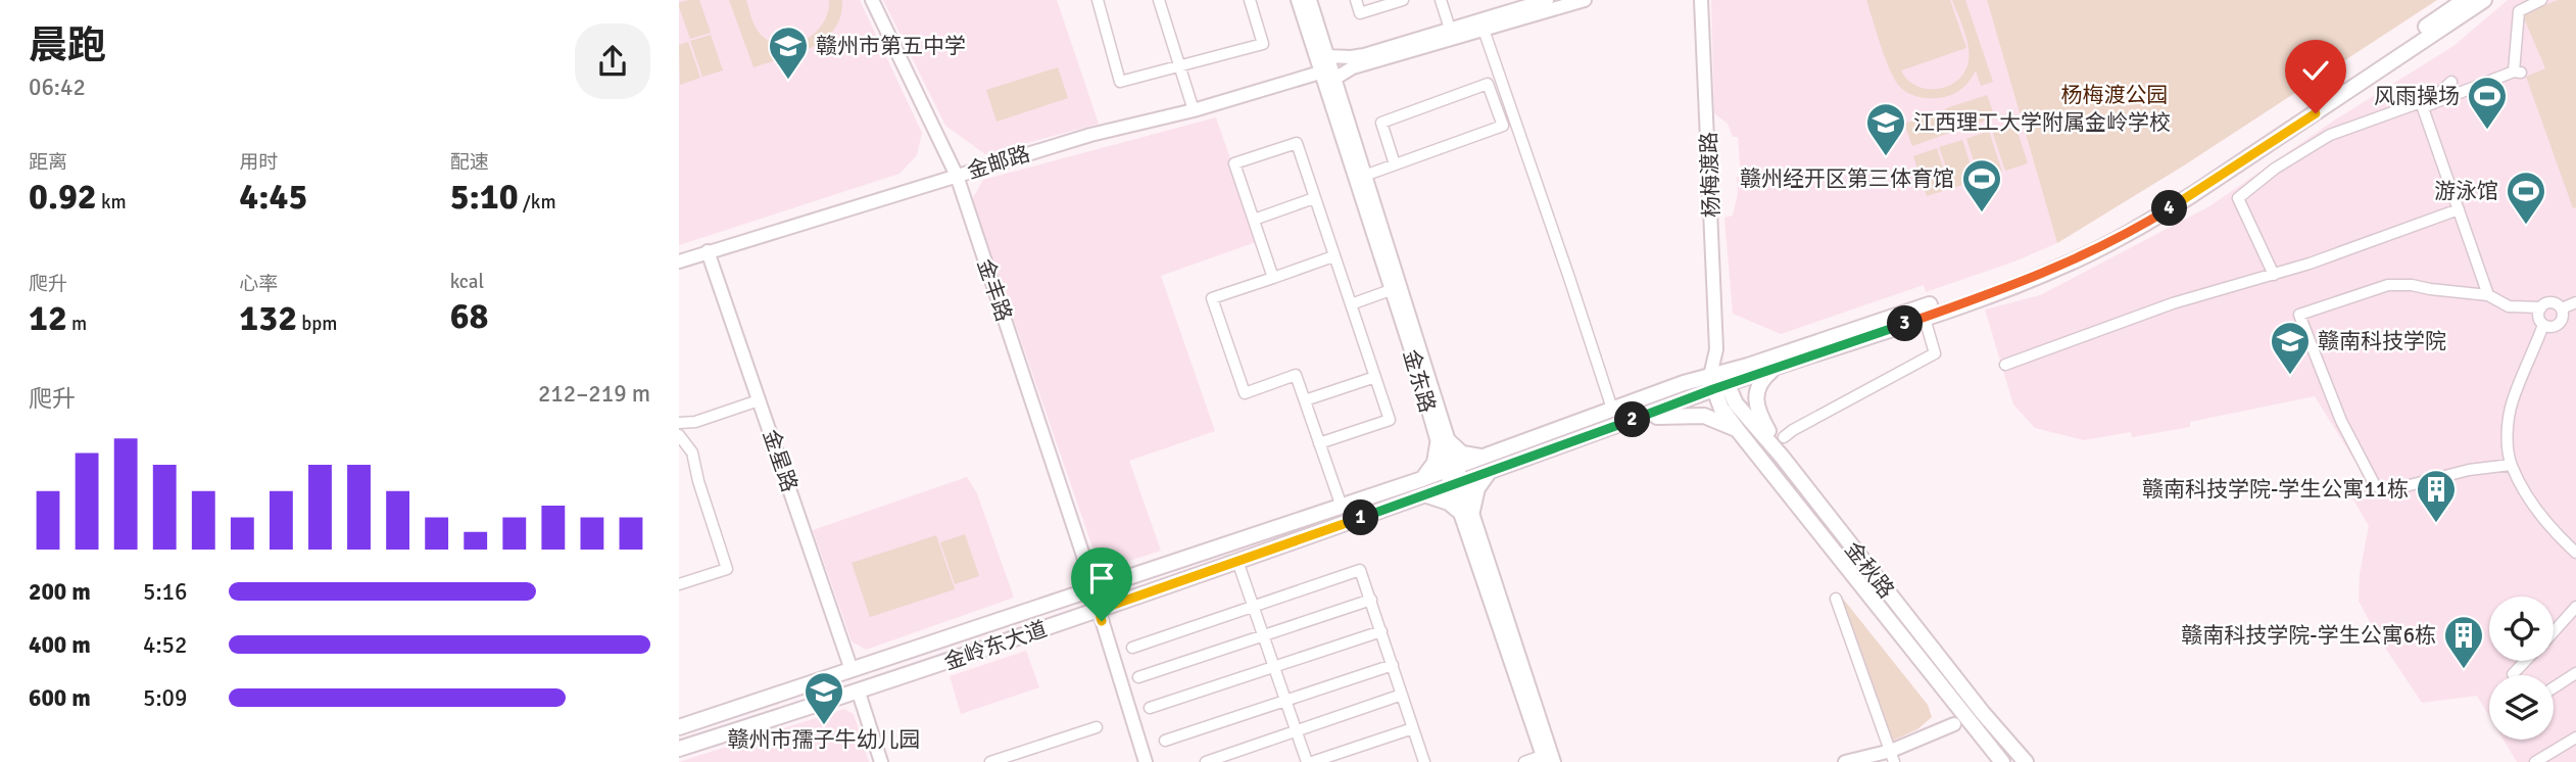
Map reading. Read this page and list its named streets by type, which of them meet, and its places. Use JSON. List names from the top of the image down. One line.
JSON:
{"streets":{"main road":["金秋路","金岭东大道"],"street":["金邮路","杨梅渡路","金丰路","金东路","金星路"]},"crossings":[["金邮路","金丰路"],["金邮路","金东路"],["金邮路","金星路"],["杨梅渡路","金秋路"],["杨梅渡路","金岭东大道"],["金丰路","金岭东大道"],["金东路","金岭东大道"],["金星路","金岭东大道"],["金秋路","金岭东大道"]],"parks":["杨梅渡公园"],"places":{"school or university":["赣州市第五中学","江西理工大学附属金岭学校","赣南科技学院","赣州市孺子牛幼儿园"],"sports":["风雨操场","赣州经开区第三体育馆","游泳馆"],"building":["赣南科技学院-学生公寓11栋","赣南科技学院-学生公寓6栋"]},"page":{"heading":["晨跑","06:42"],"stats":[["距离","0.92 km"],["用时","4:45"],["配速","5:10 /km"],["爬升","12 m"],["心率","132 bpm"],["kcal","68"]],"pins":["4","3","2","1"],"chart":["爬升","212–219 m"],"list":[{"name":"200 m","note":"5:16"},{"name":"400 m","note":"4:52"},{"name":"600 m","note":"5:09"}]}}
